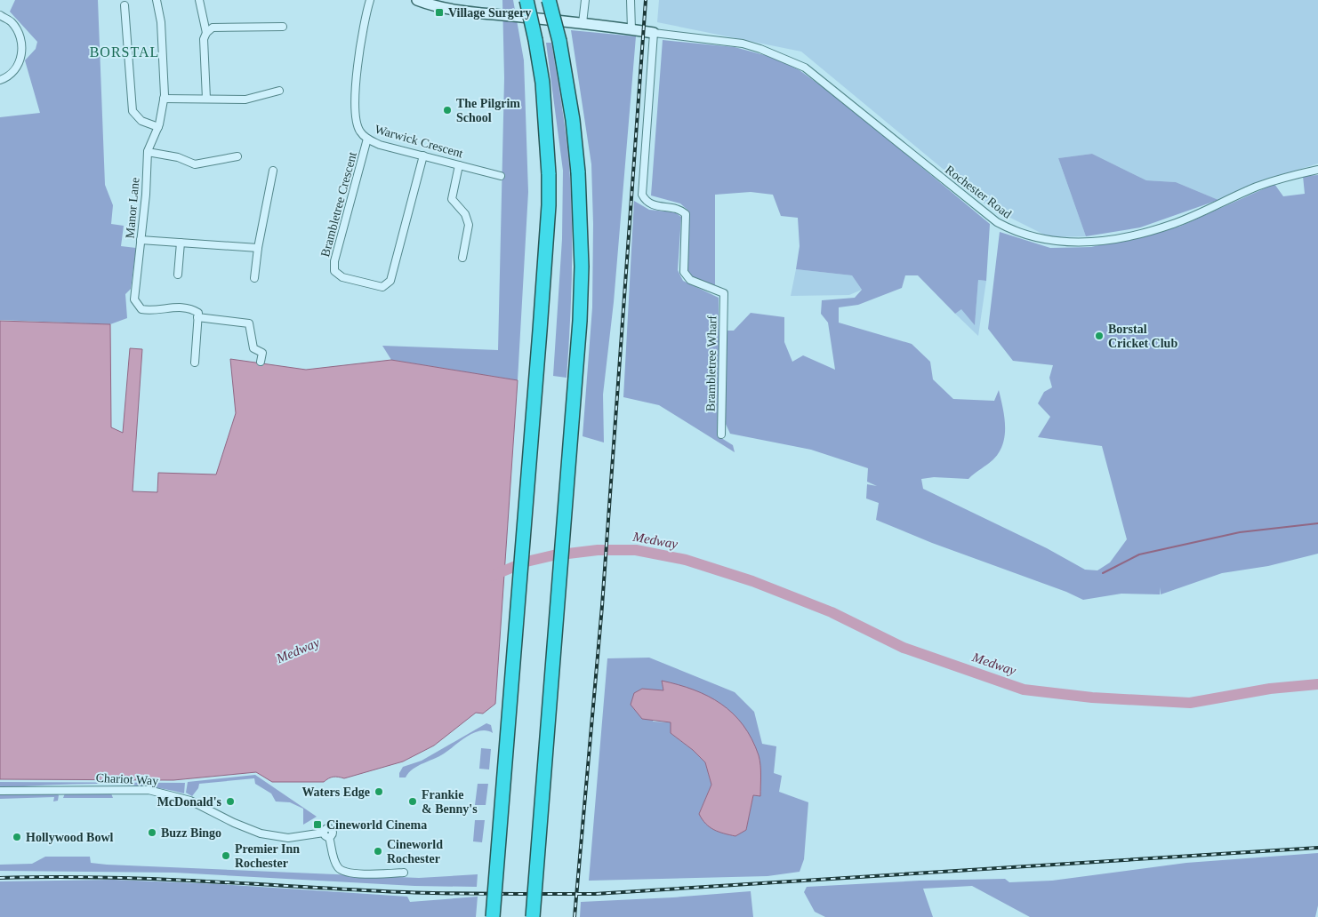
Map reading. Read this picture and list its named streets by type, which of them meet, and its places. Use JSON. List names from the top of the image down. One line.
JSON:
{"streets":{"street":["Warwick Crescent","Rochester Road","Brambletree Crescent","Manor Lane","Brambletree Wharf","Chariot Way"]},"crossings":[["Warwick Crescent","Brambletree Crescent"],["Rochester Road","Brambletree Wharf"]],"districts":["BORSTAL"],"water":["Medway"],"places":{"transit":["Village Surgery","Cineworld Cinema"],"other":["The Pilgrim School","Borstal Cricket Club","Waters Edge","McDonald's","Frankie & Benny's","Buzz Bingo","Hollywood Bowl","Cineworld Rochester","Premier Inn Rochester"]}}
